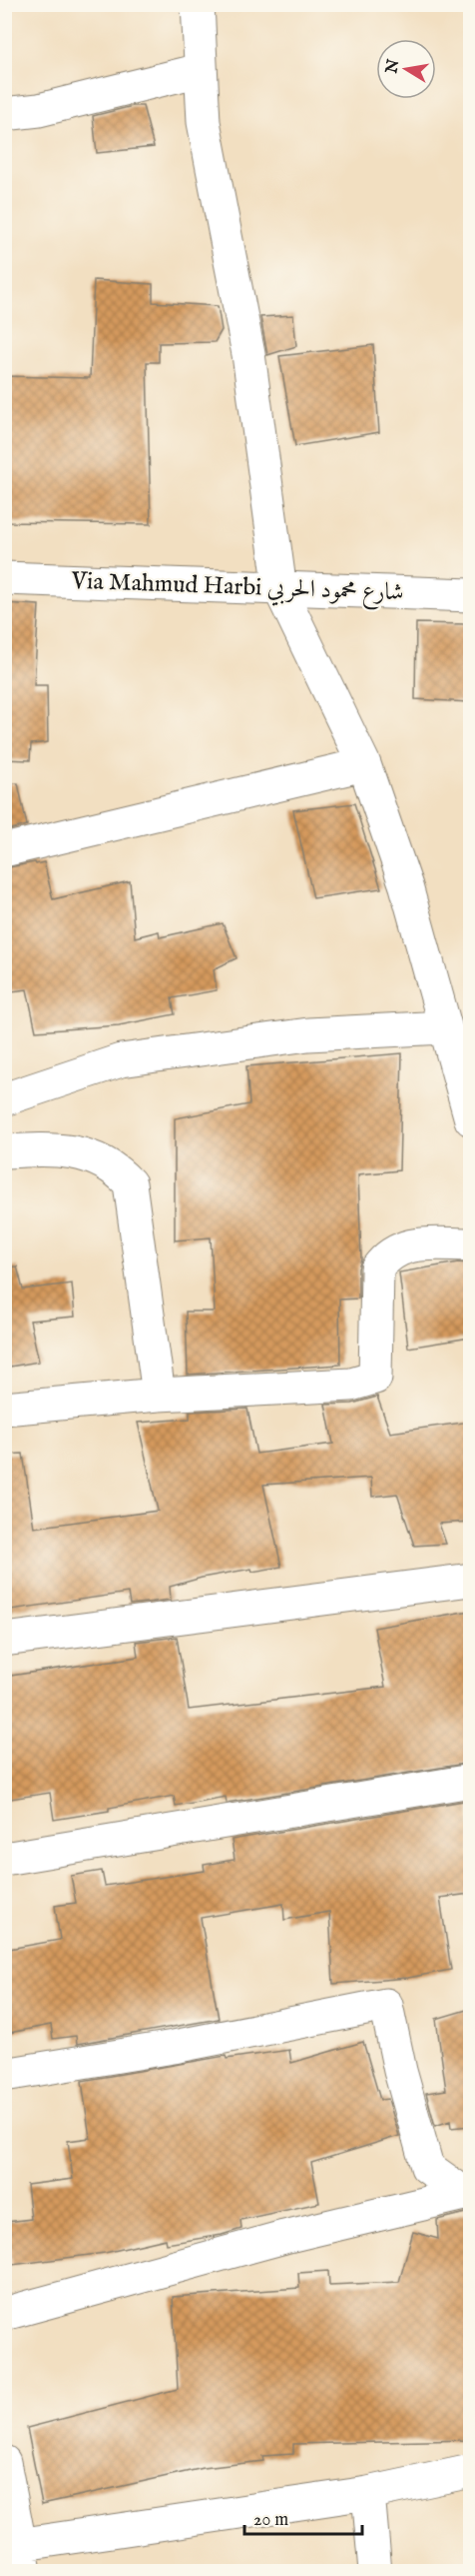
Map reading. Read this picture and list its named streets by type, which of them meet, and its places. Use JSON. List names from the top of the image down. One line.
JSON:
{"streets":{"street":["Via Mahmud Harbi شارع محمود الحربي"]},"scale_bar":"20 m","north":"left"}
